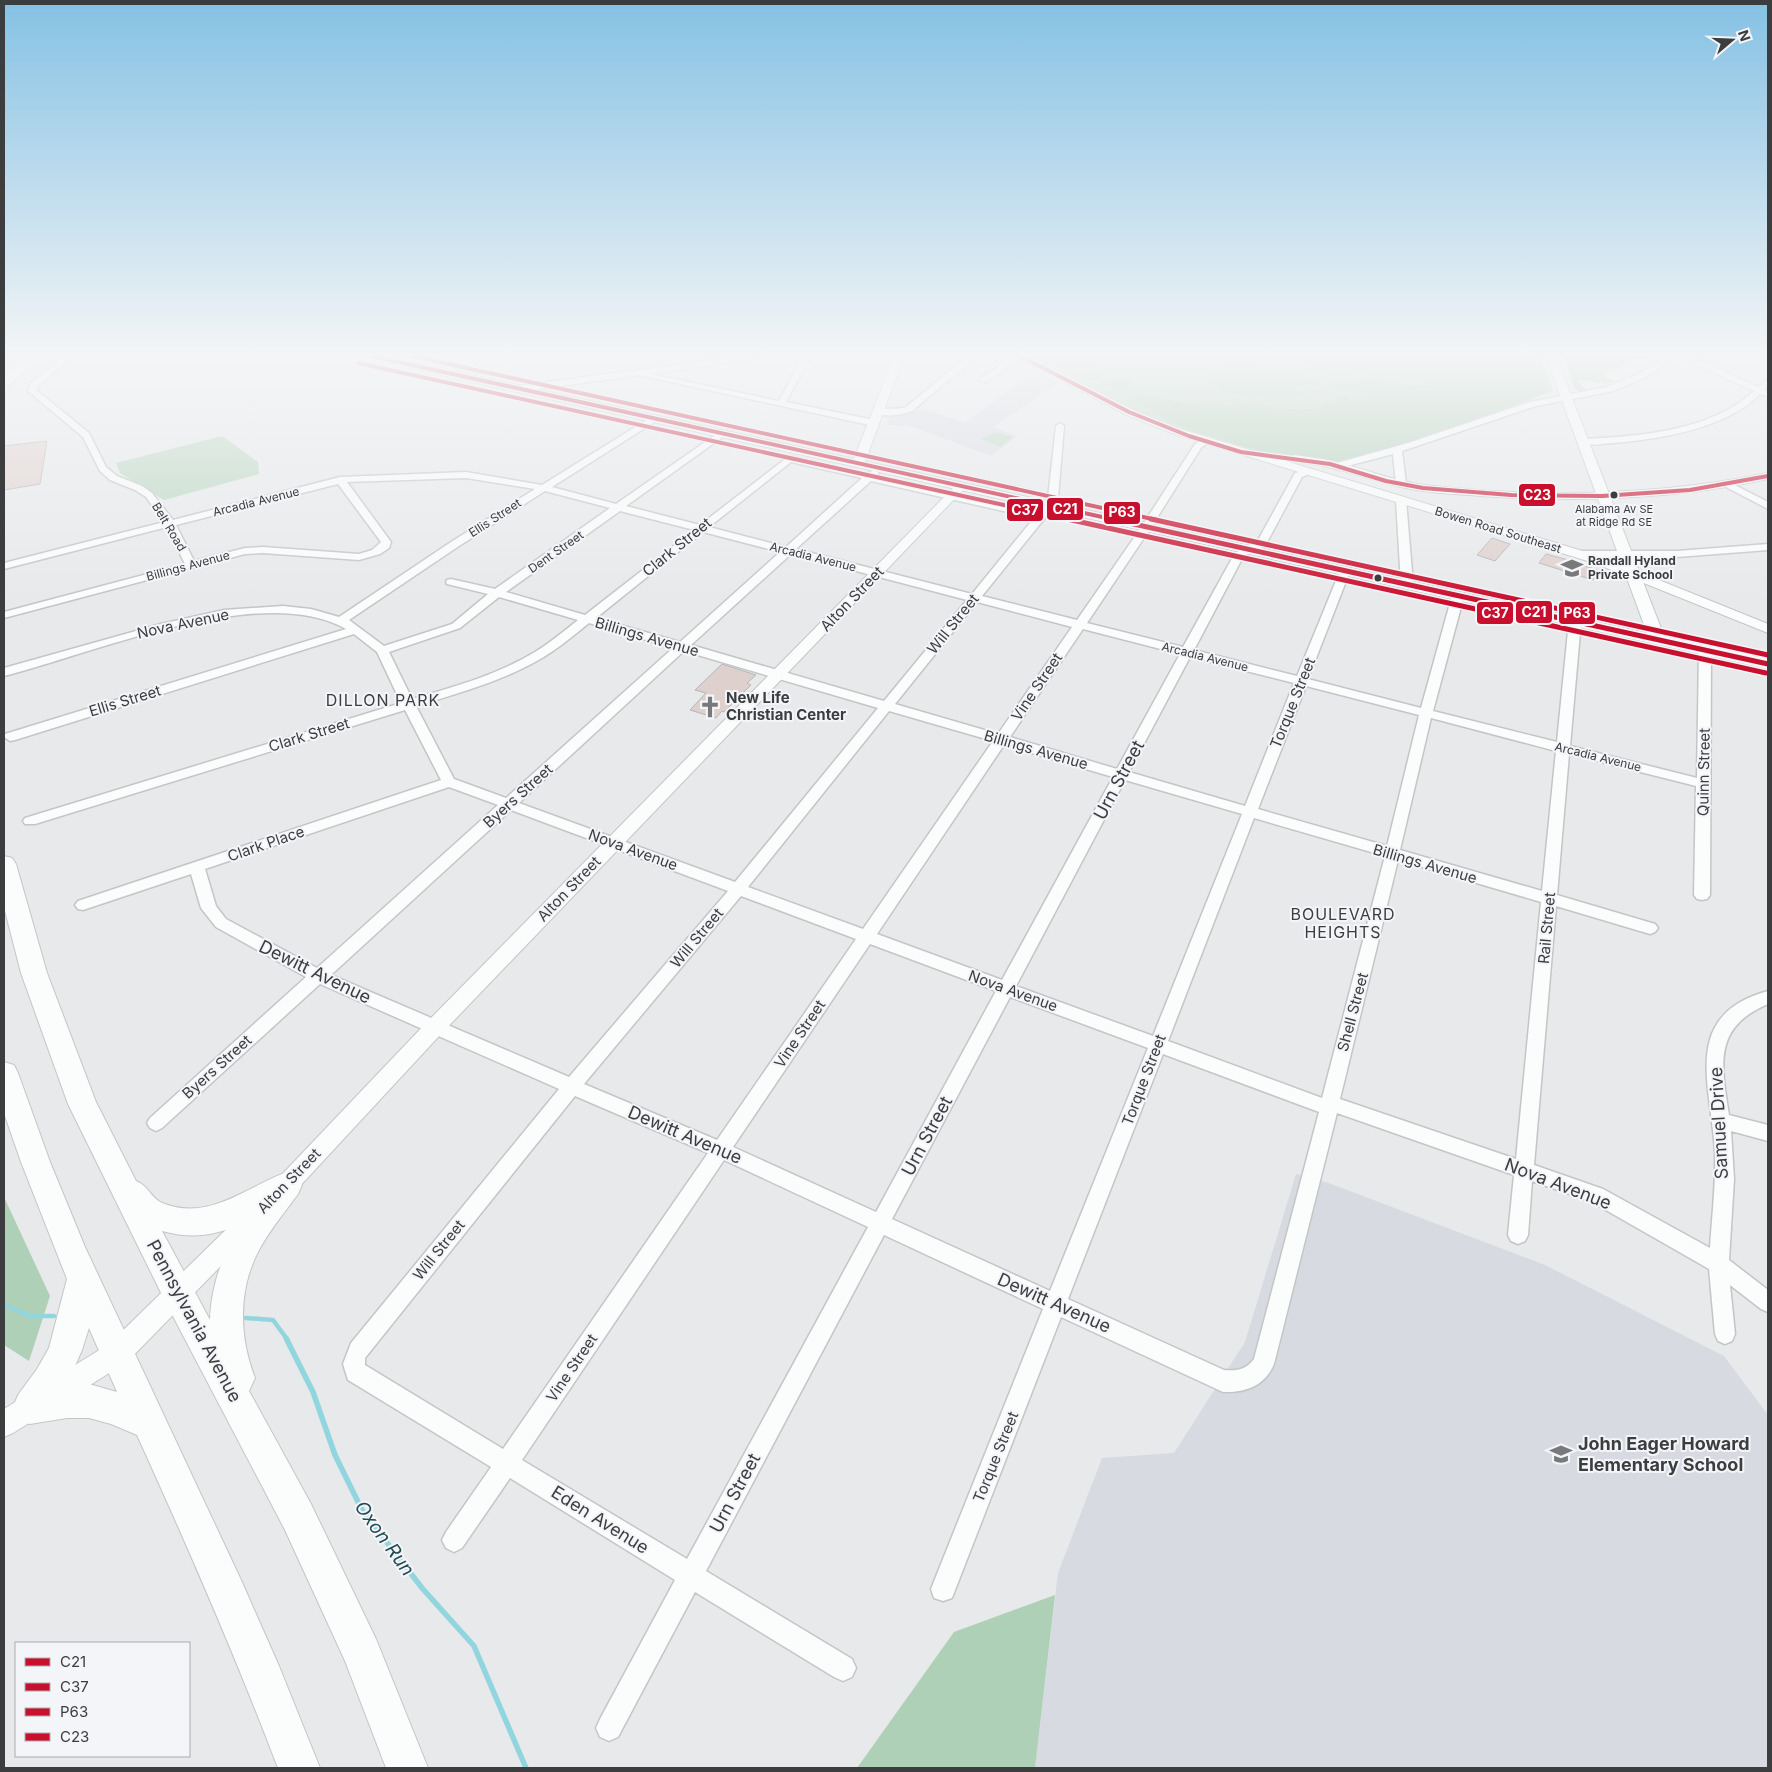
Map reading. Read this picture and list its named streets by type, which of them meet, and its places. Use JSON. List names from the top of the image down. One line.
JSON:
{"streets":{"highway":["Pennsylvania Avenue"],"street":["Arcadia Avenue","Ellis Street","Belt Road","Bowen Road Southeast","Clark Street","Dent Street","Billings Avenue","Alton Street","Nova Avenue","Will Street","Vine Street","Torque Street","Quinn Street","Urn Street","Byers Street","Clark Place","Rail Street","Dewitt Avenue","Shell Street","Samuel Drive","Eden Avenue"]},"crossings":[["Arcadia Avenue","Ellis Street"],["Arcadia Avenue","Belt Road"],["Arcadia Avenue","Clark Street"],["Arcadia Avenue","Dent Street"],["Arcadia Avenue","Billings Avenue"],["Arcadia Avenue","Alton Street"],["Arcadia Avenue","Will Street"],["Arcadia Avenue","Vine Street"],["Arcadia Avenue","Torque Street"],["Arcadia Avenue","Quinn Street"],["Arcadia Avenue","Urn Street"],["Arcadia Avenue","Byers Street"],["Arcadia Avenue","Rail Street"],["Arcadia Avenue","Shell Street"],["Ellis Street","Nova Avenue"],["Belt Road","Billings Avenue"],["Bowen Road Southeast","Urn Street"],["Clark Street","Billings Avenue"],["Clark Street","Nova Avenue"],["Clark Street","Byers Street"],["Dent Street","Billings Avenue"],["Dent Street","Nova Avenue"],["Billings Avenue","Alton Street"],["Billings Avenue","Will Street"],["Billings Avenue","Vine Street"],["Billings Avenue","Torque Street"],["Billings Avenue","Urn Street"],["Billings Avenue","Byers Street"],["Billings Avenue","Rail Street"],["Billings Avenue","Shell Street"],["Alton Street","Nova Avenue"],["Alton Street","Dewitt Avenue"],["Alton Street","Pennsylvania Avenue"],["Nova Avenue","Will Street"],["Nova Avenue","Vine Street"],["Nova Avenue","Torque Street"],["Nova Avenue","Urn Street"],["Nova Avenue","Byers Street"],["Nova Avenue","Clark Place"],["Nova Avenue","Rail Street"],["Nova Avenue","Shell Street"],["Nova Avenue","Samuel Drive"],["Will Street","Dewitt Avenue"],["Will Street","Eden Avenue"],["Vine Street","Dewitt Avenue"],["Vine Street","Eden Avenue"],["Torque Street","Dewitt Avenue"],["Urn Street","Dewitt Avenue"],["Urn Street","Eden Avenue"],["Byers Street","Dewitt Avenue"],["Clark Place","Dewitt Avenue"],["Dewitt Avenue","Shell Street"]],"districts":["DILLON PARK","BOULEVARD HEIGHTS"],"water":["Oxon Run"],"places":{"other":["Alabama Av SE at Ridge Rd SE"],"school or university":["Randall Hyland Private School","John Eager Howard Elementary School"],"church":["New Life Christian Center"]},"lines":["transit line C21","transit line C37","transit line P63","transit line C23"],"legend":["C21","C37","P63","C23"],"north":"right"}
